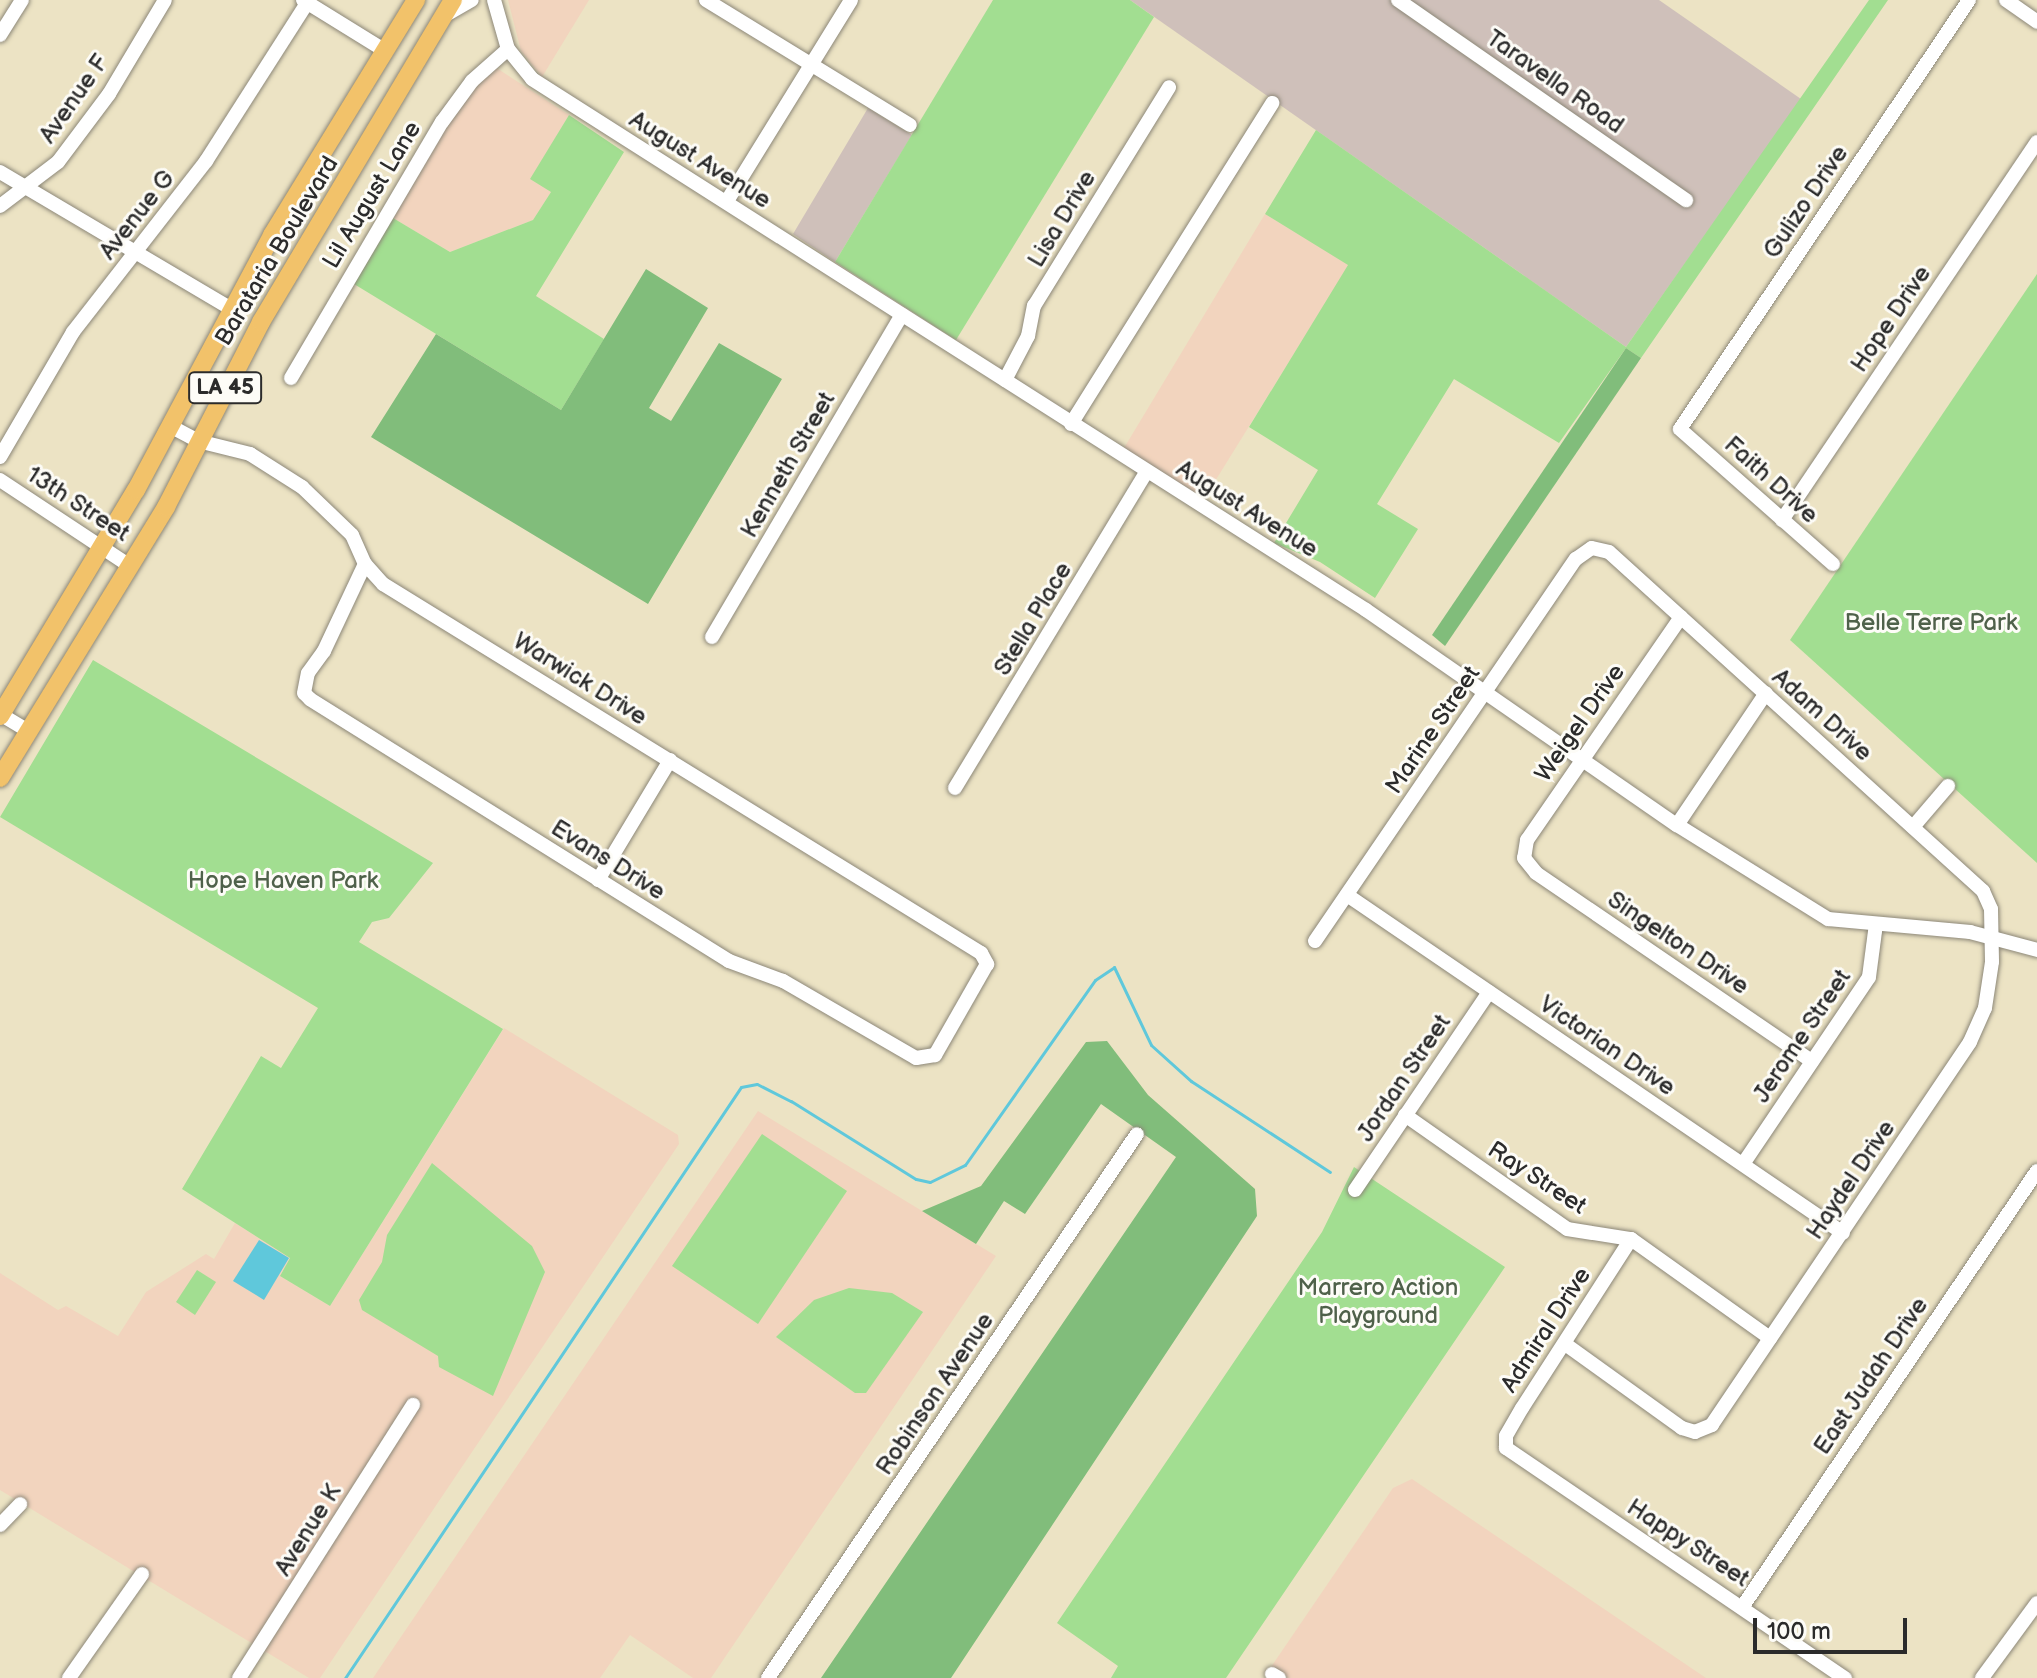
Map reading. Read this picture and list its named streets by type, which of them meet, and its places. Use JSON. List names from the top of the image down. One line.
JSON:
{"streets":{"main road":["Barataria Boulevard","LA 45"],"street":["Taravella Road","Avenue F","August Avenue","Lil August Lane","Gulizo Drive","Avenue G","Lisa Drive","Hope Drive","Kenneth Street","Faith Drive","13th Street","Stella Place","Warwick Drive","Adam Drive","Weigel Drive","Marine Street","Evans Drive","Singelton Drive","Jerome Street","Victorian Drive","Jordan Street","Ray Street","Haydel Drive","Admiral Drive","East Judah Drive","Robinson Avenue","Avenue K","Happy Street"]},"crossings":[["August Avenue","Lil August Lane"],["August Avenue","Lisa Drive"],["August Avenue","Kenneth Street"],["August Avenue","Stella Place"],["August Avenue","Adam Drive"],["August Avenue","Weigel Drive"],["August Avenue","Marine Street"],["August Avenue","Jerome Street"],["August Avenue","Haydel Drive"],["Gulizo Drive","Faith Drive"],["Barataria Boulevard","13th Street"],["Barataria Boulevard","Warwick Drive"],["Hope Drive","Faith Drive"],["Warwick Drive","Evans Drive"],["Adam Drive","Weigel Drive"],["Adam Drive","Marine Street"],["Adam Drive","Haydel Drive"],["Weigel Drive","Singelton Drive"],["Marine Street","Victorian Drive"],["Singelton Drive","Jerome Street"],["Jerome Street","Victorian Drive"],["Victorian Drive","Jordan Street"],["Victorian Drive","Haydel Drive"],["Jordan Street","Ray Street"],["Ray Street","Haydel Drive"],["Ray Street","Admiral Drive"],["Haydel Drive","Admiral Drive"],["Admiral Drive","Happy Street"],["East Judah Drive","Happy Street"]],"parks":["Belle Terre Park","Hope Haven Park","Marrero Action Playground"],"scale_bar":"100 m"}
